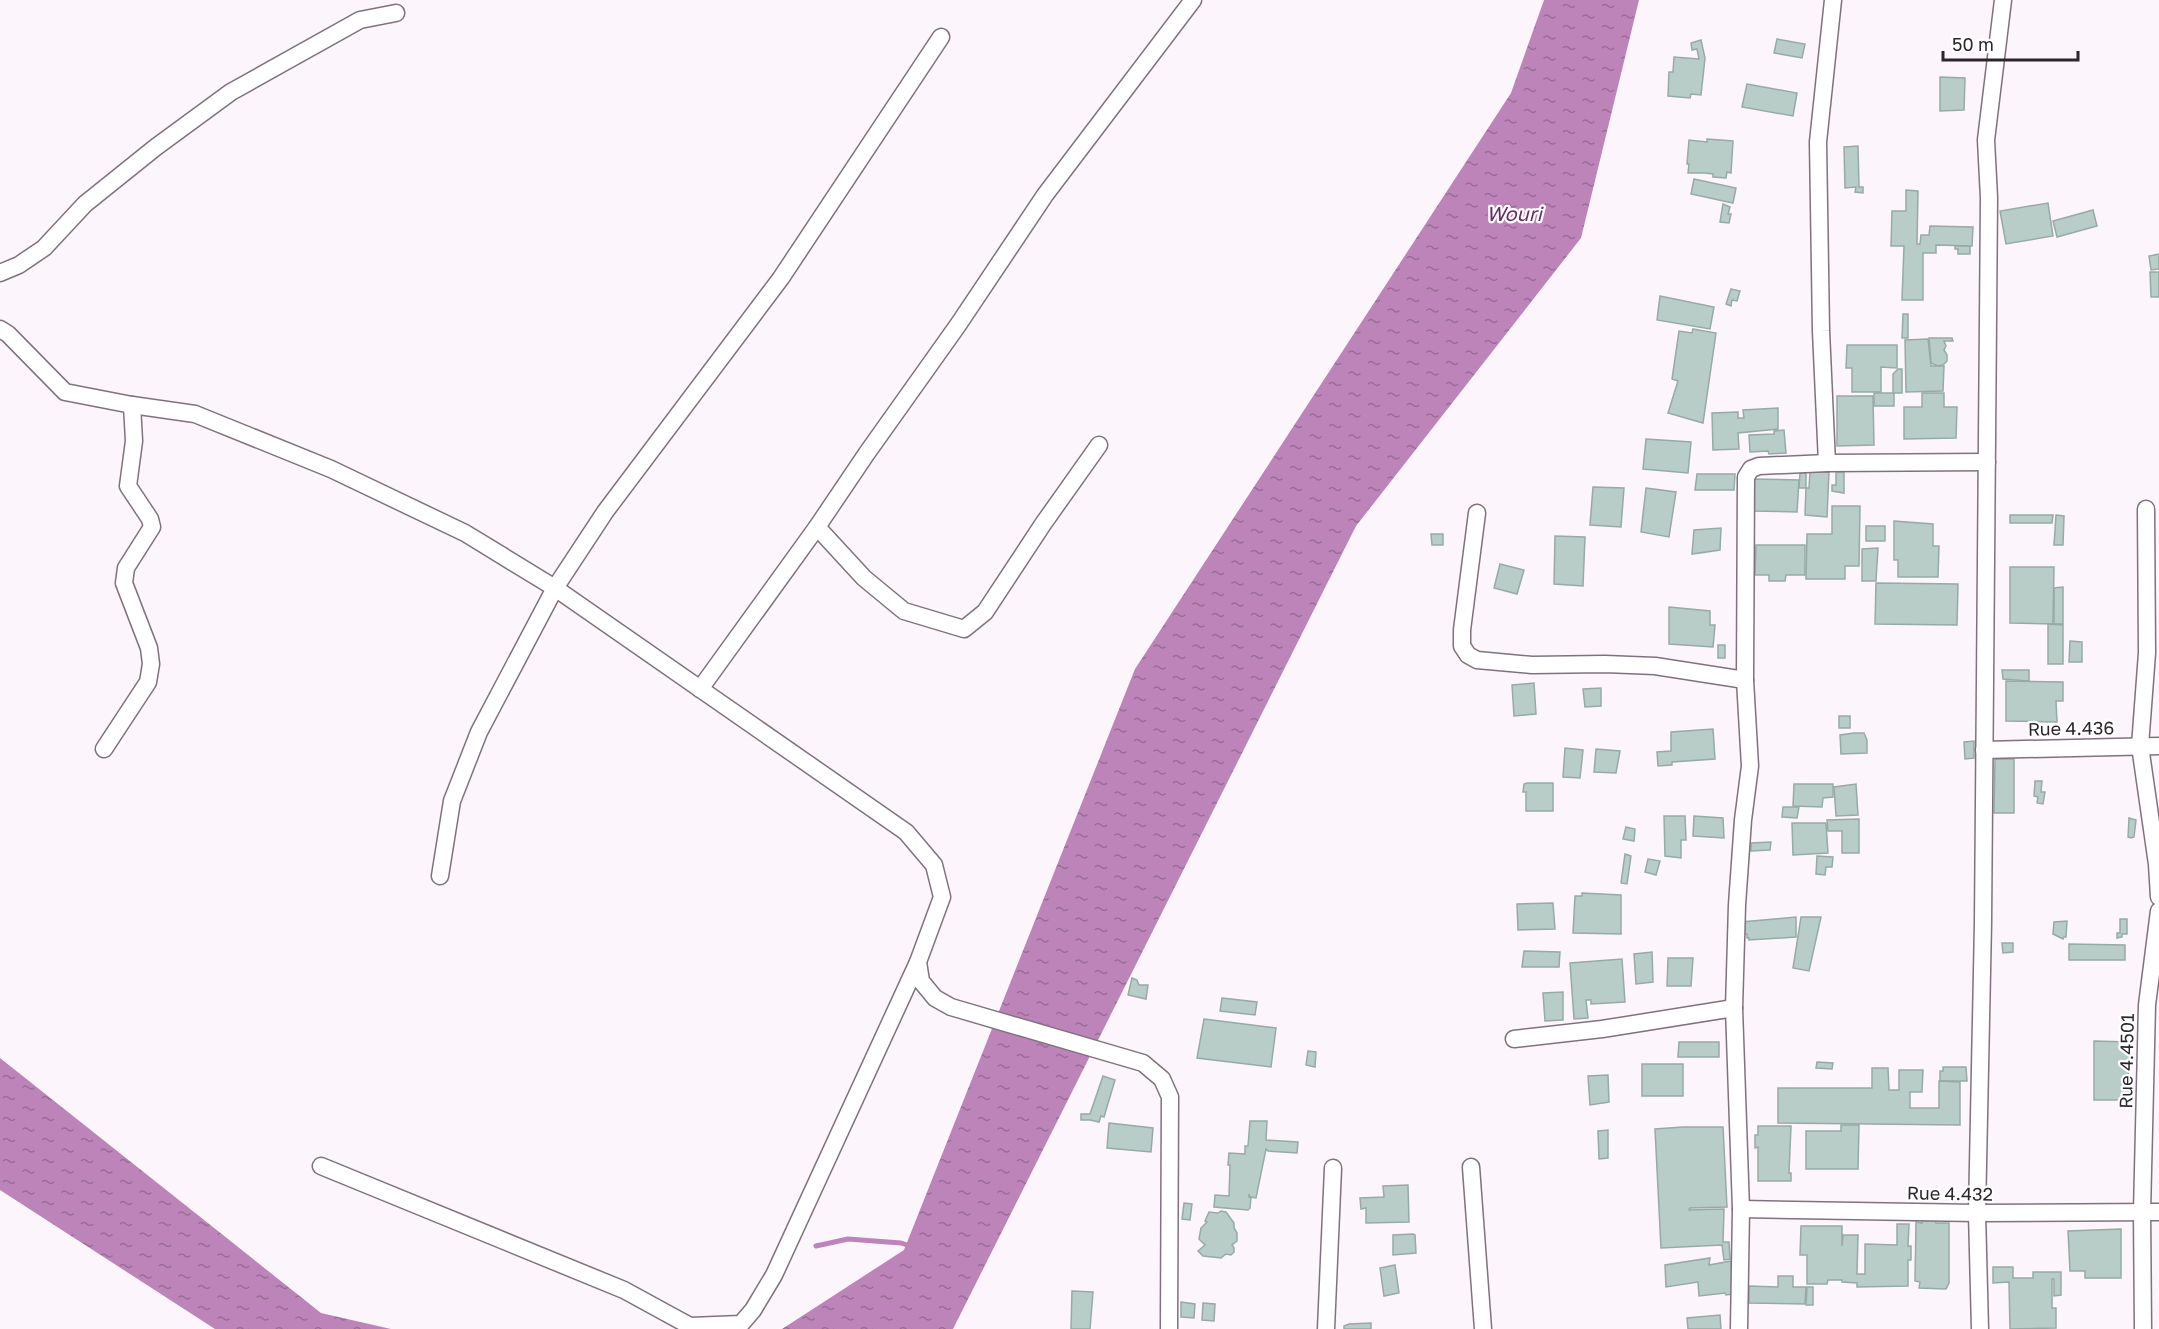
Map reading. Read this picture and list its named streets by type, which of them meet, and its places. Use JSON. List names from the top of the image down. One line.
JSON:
{"streets":{"street":["Rue 4.436","Rue 4.4501","Rue 4.432"]},"crossings":[["Rue 4.4501","Rue 4.432"]],"water":["Wouri"],"scale_bar":"50 m"}
